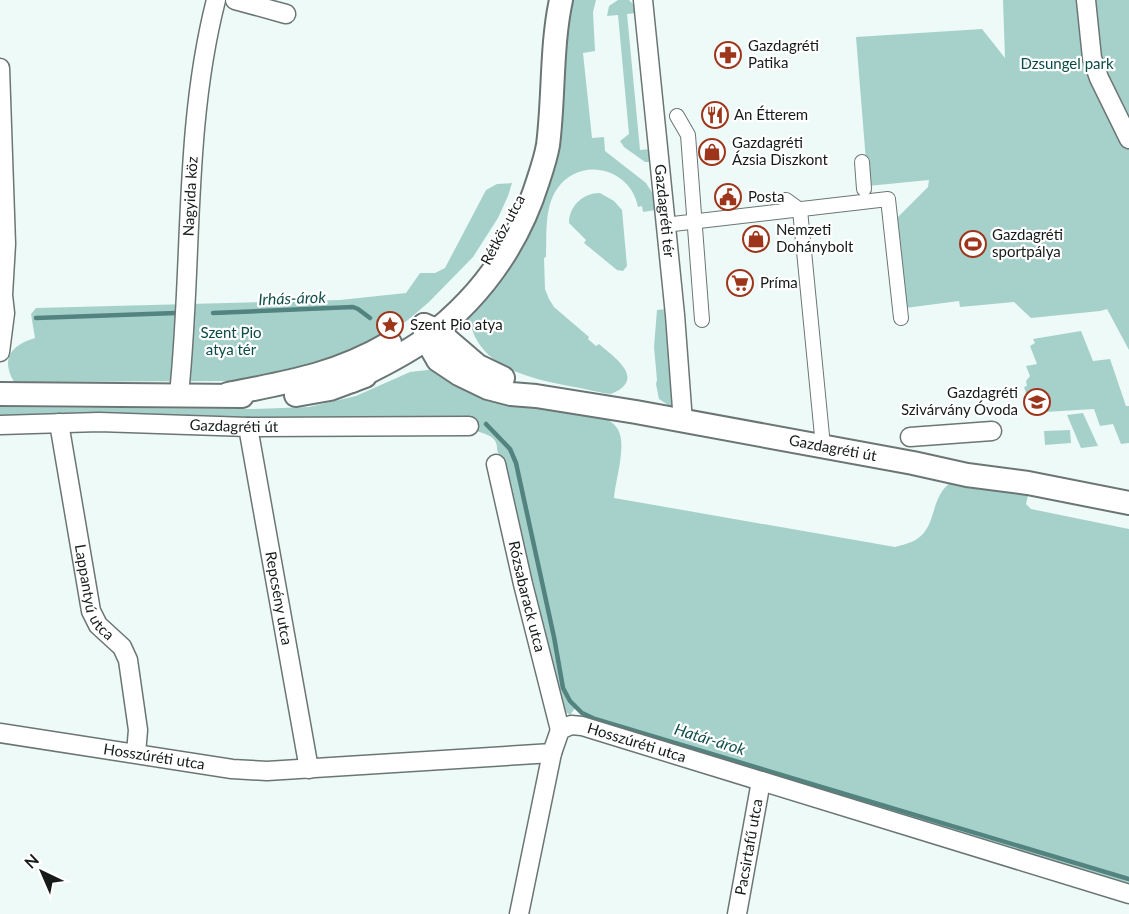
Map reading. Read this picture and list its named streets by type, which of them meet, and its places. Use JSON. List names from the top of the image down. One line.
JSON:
{"streets":{"street":["Nagyida köz","Gazdagréti tér","Rétköz utca","Gazdagréti út","Lappantyú utca","Rózsabarack utca","Repcsény utca","Hosszúréti utca","Pacsirtafű utca"]},"crossings":[["Nagyida köz","Gazdagréti út"],["Gazdagréti tér","Gazdagréti út"],["Rétköz utca","Gazdagréti út"],["Gazdagréti út","Lappantyú utca"],["Gazdagréti út","Repcsény utca"],["Lappantyú utca","Hosszúréti utca"],["Rózsabarack utca","Hosszúréti utca"],["Repcsény utca","Hosszúréti utca"],["Hosszúréti utca","Pacsirtafű utca"]],"water":["Irhás-árok","Határ-árok"],"parks":["Dzsungel park","Szent Pio atya tér"],"places":{"pharmacy":["Gazdagréti Patika"],"restaurant":["An Étterem"],"shop":["Gazdagréti Ázsia Diszkont","Nemzeti Dohánybolt"],"public building":["Posta"],"sports":["Gazdagréti sportpálya"],"supermarket":["Príma"],"place":["Szent Pio atya"],"school or university":["Gazdagréti Szivárvány Óvoda"]},"north":"top left"}
